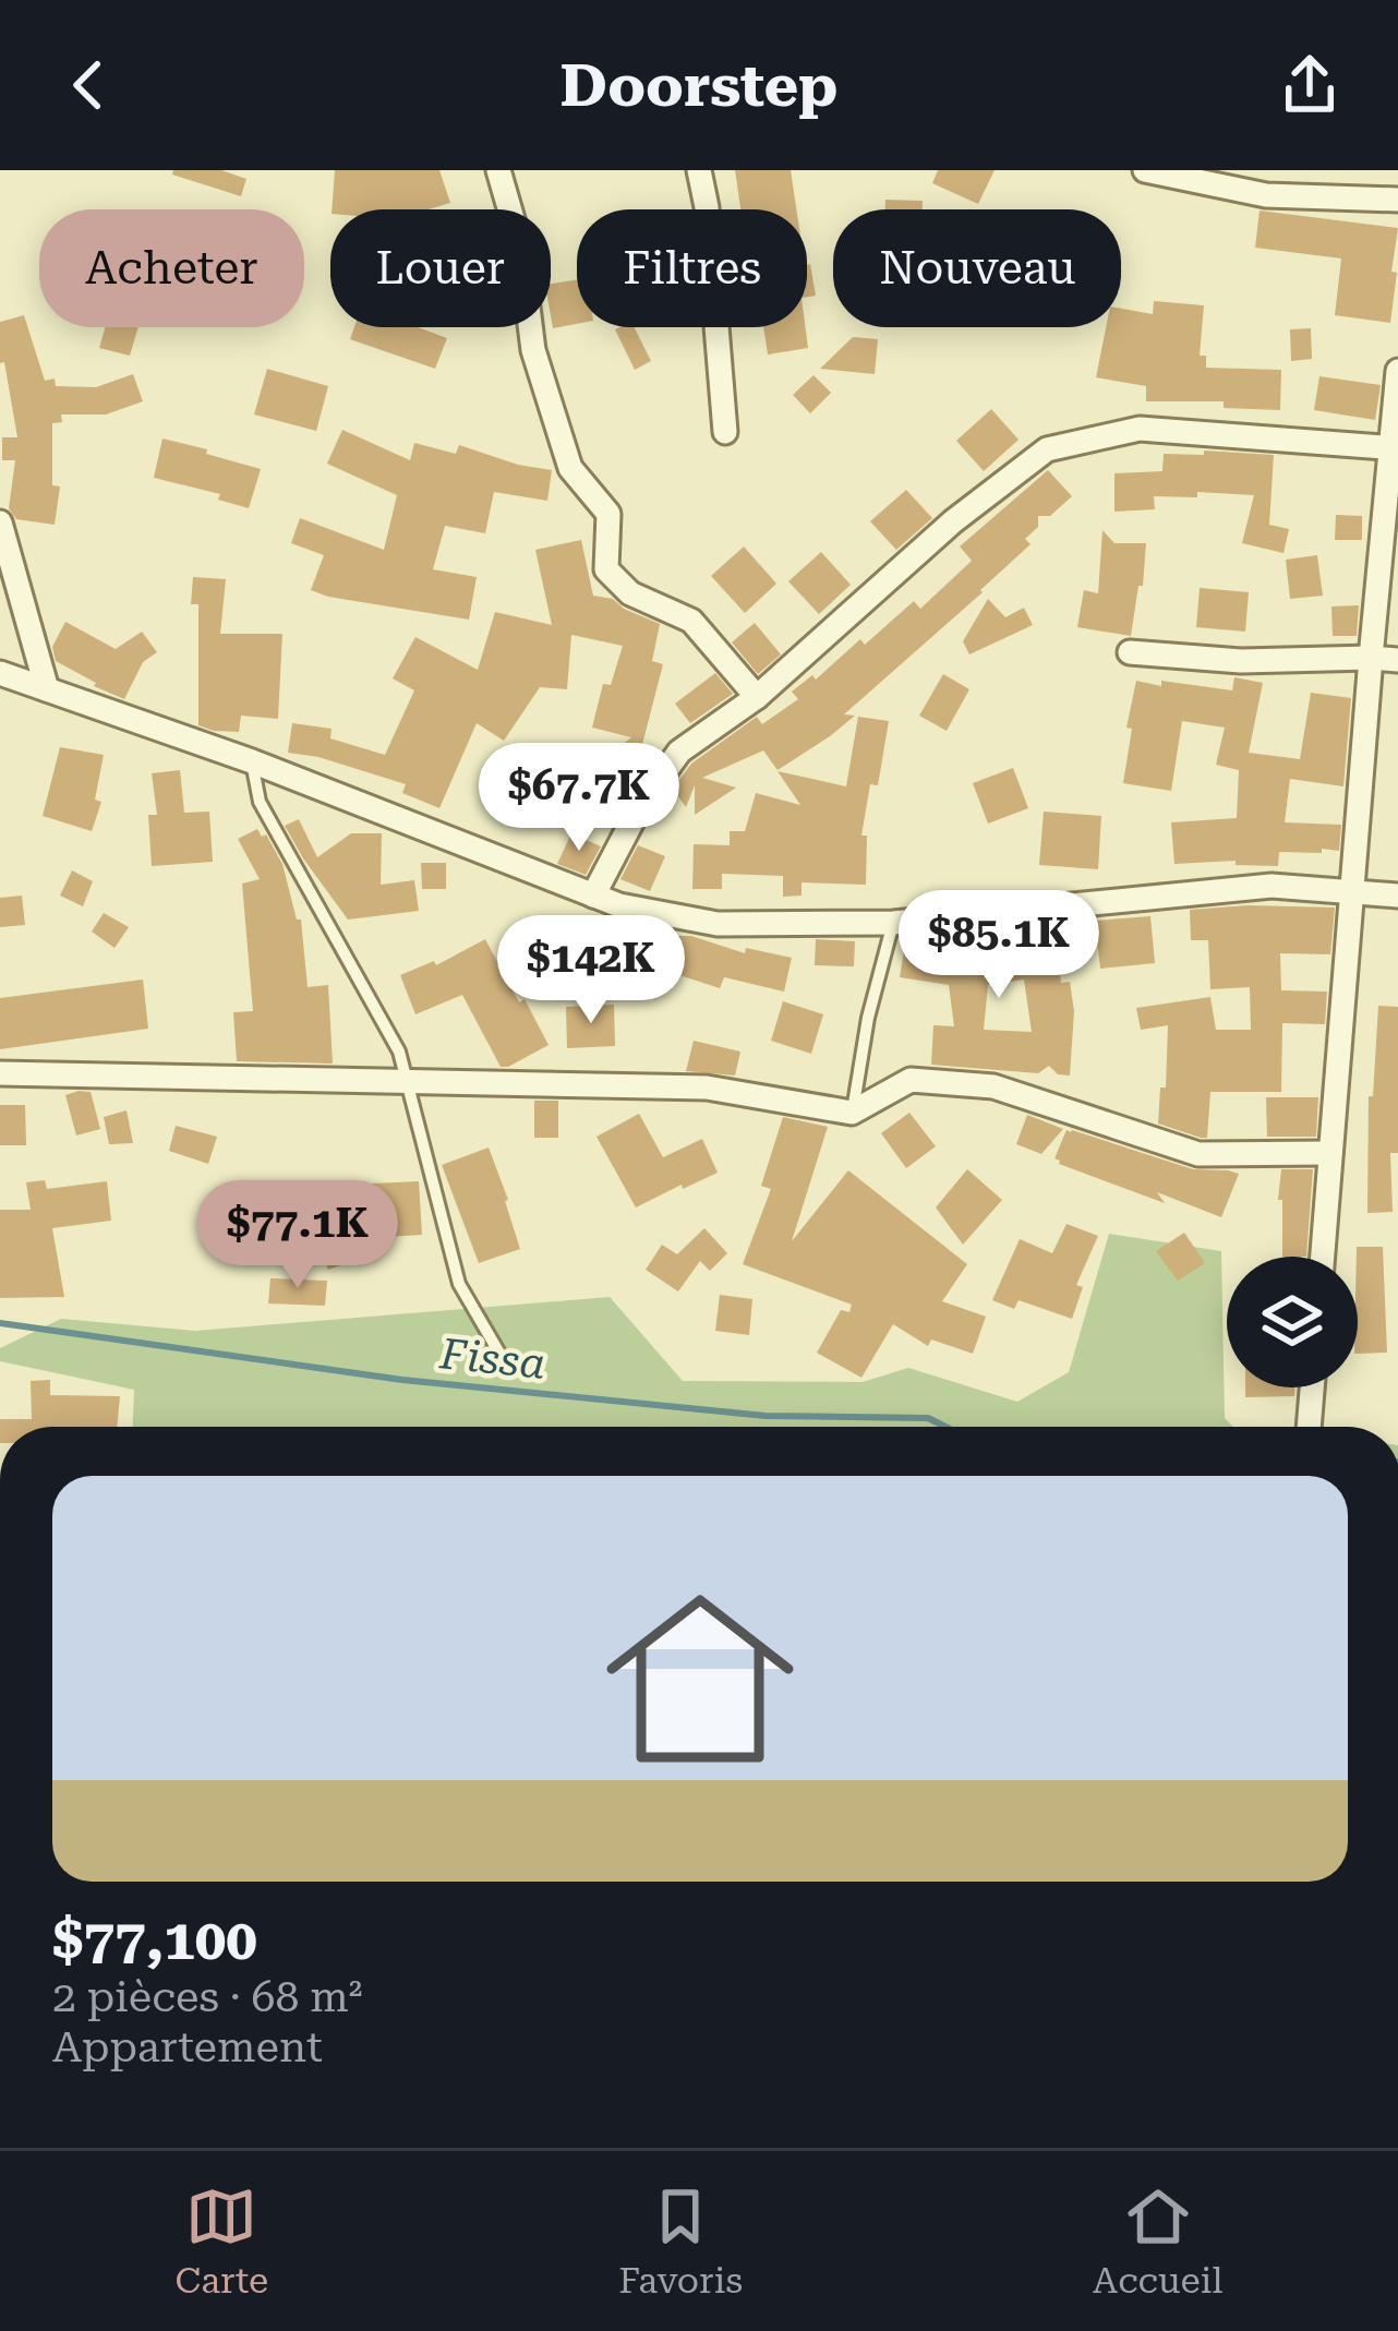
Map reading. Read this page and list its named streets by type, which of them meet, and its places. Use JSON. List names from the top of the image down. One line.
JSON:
{"water":["Fissa"],"page":{"header":"Doorstep","chip":["Acheter","Louer","Filtres","Nouveau"],"price":["$67.7K","$85.1K","$142K","$77.1K"],"list":[{"name":"$77,100","note":"2 pièces · 68 m² · Appartement"}],"tabs":["Carte","Favoris","Accueil"]}}
